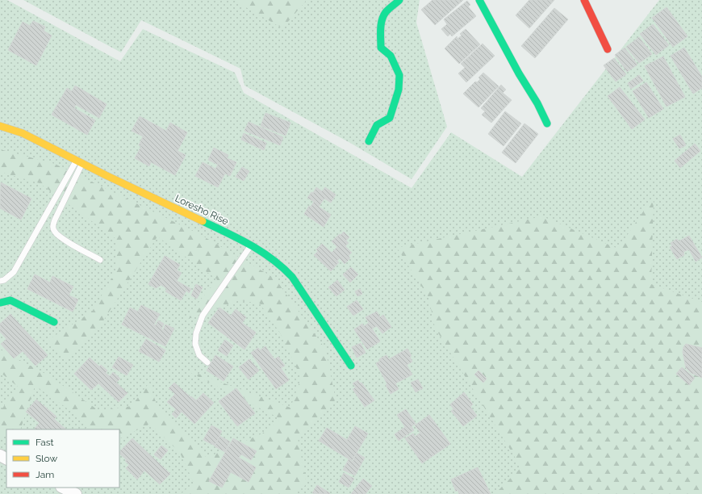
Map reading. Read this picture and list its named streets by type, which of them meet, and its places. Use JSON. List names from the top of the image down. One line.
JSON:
{"streets":{"street":["Loresho Rise"]},"legend":["Fast","Slow","Jam"]}
